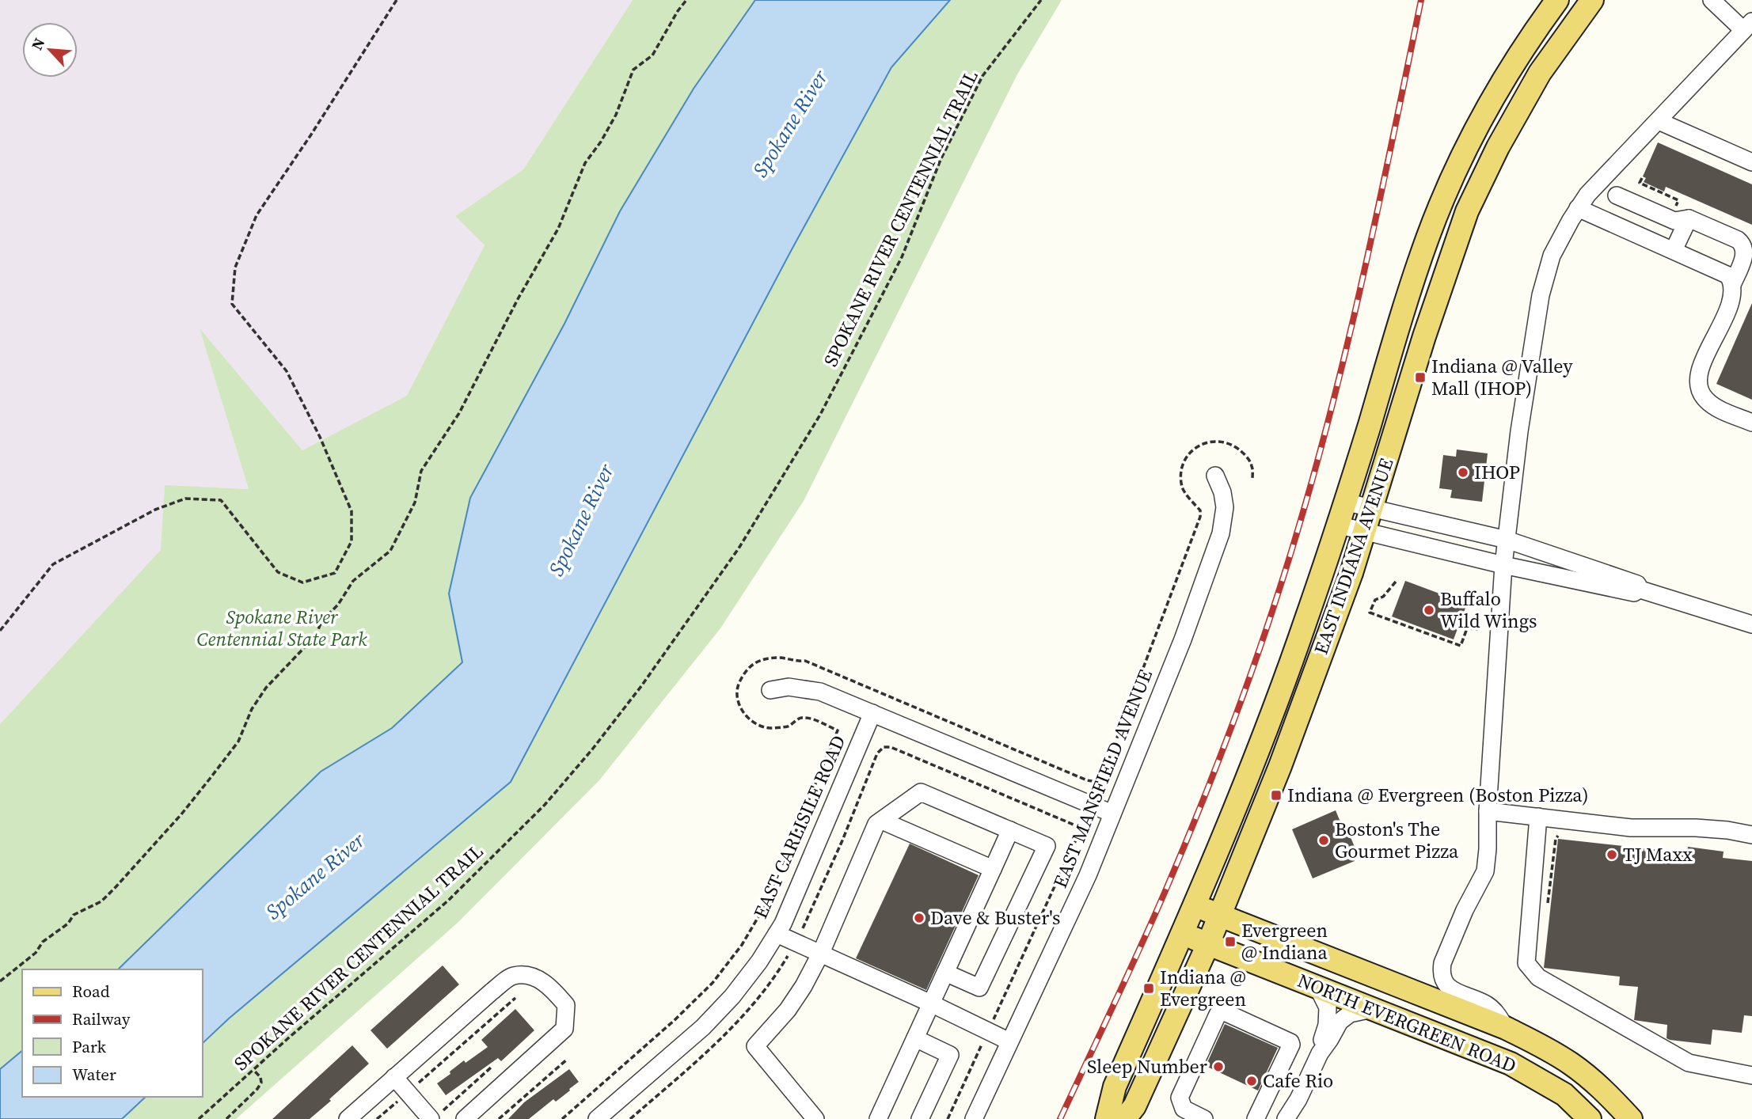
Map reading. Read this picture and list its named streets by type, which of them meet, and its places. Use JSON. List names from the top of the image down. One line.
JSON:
{"streets":{"main road":["EAST INDIANA AVENUE","NORTH EVERGREEN ROAD"],"street":["EAST MANSFIELD AVENUE","EAST CARLISILE ROAD"],"path":["SPOKANE RIVER CENTENNIAL TRAIL"]},"crossings":[["EAST INDIANA AVENUE","NORTH EVERGREEN ROAD"]],"water":["Spokane River"],"parks":["Spokane River Centennial State Park"],"places":{"transit":["Indiana @ Valley Mall (IHOP)","Indiana @ Evergreen (Boston Pizza)","Evergreen @ Indiana","Indiana @ Evergreen"],"other":["IHOP","Buffalo Wild Wings","Boston's The Gourmet Pizza","TJ Maxx","Dave & Buster's","Sleep Number","Cafe Rio"]},"legend":["Road","Railway","Park","Water"],"north":"top left"}
